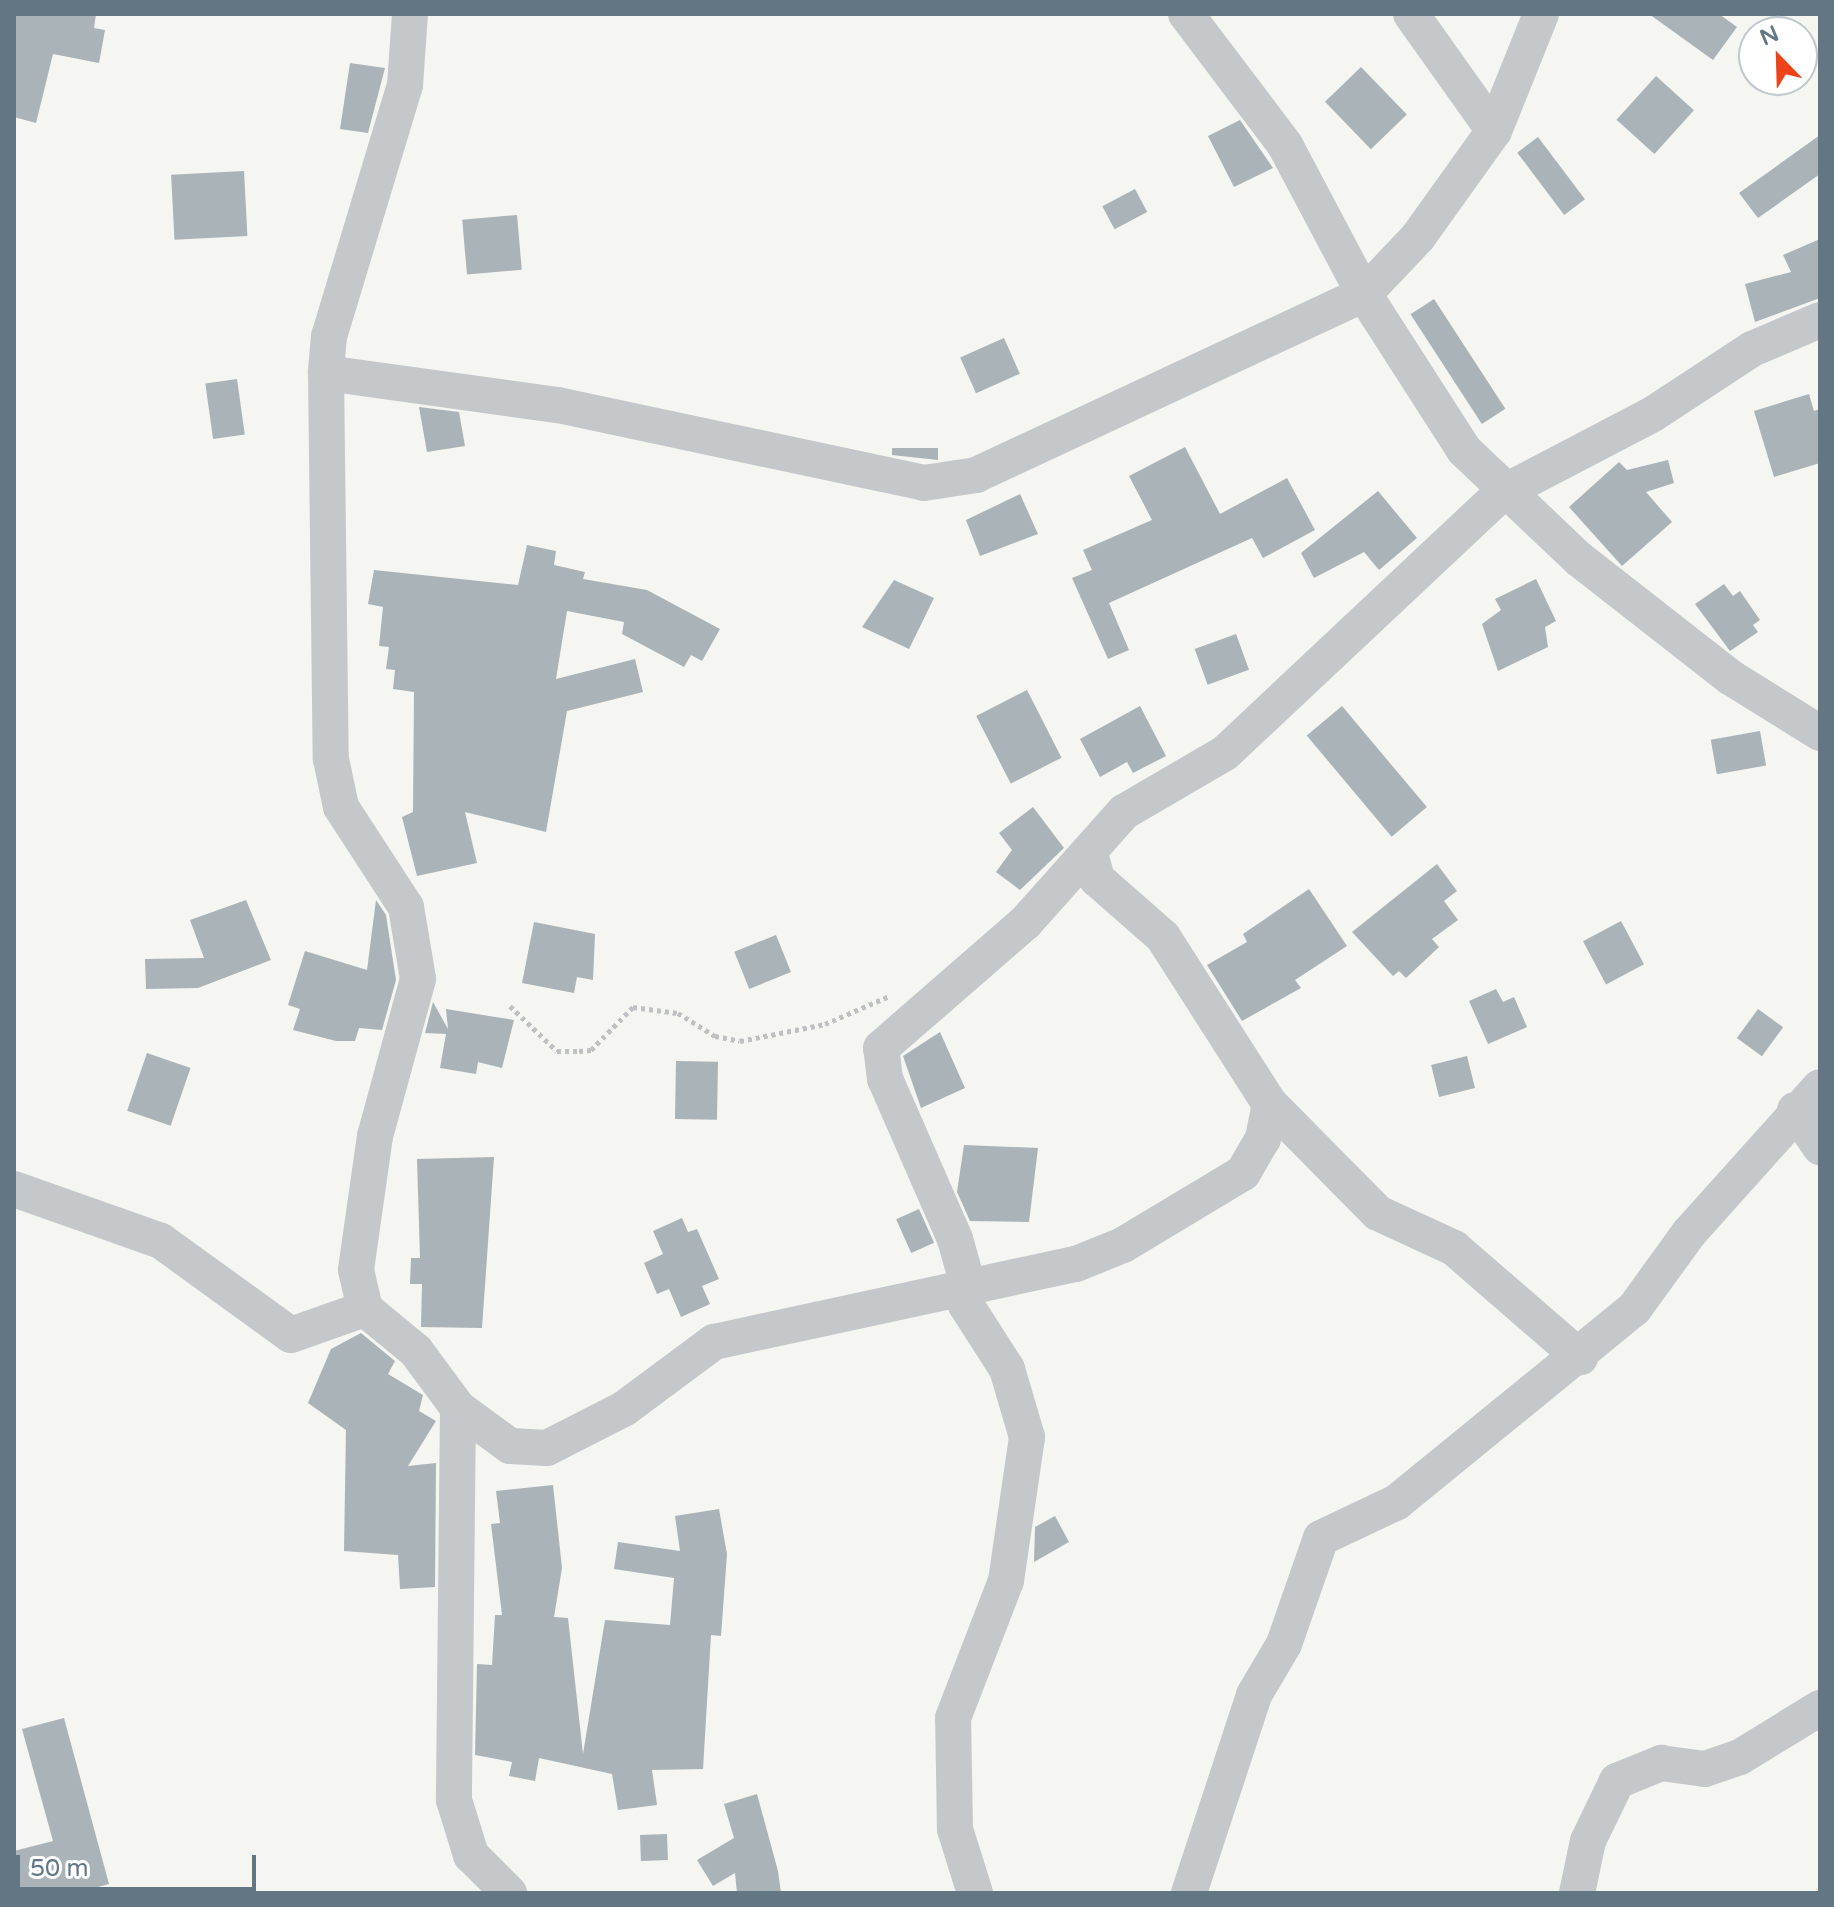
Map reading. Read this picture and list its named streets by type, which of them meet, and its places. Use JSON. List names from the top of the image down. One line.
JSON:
{"scale_bar":"50 m","north":"top left"}
